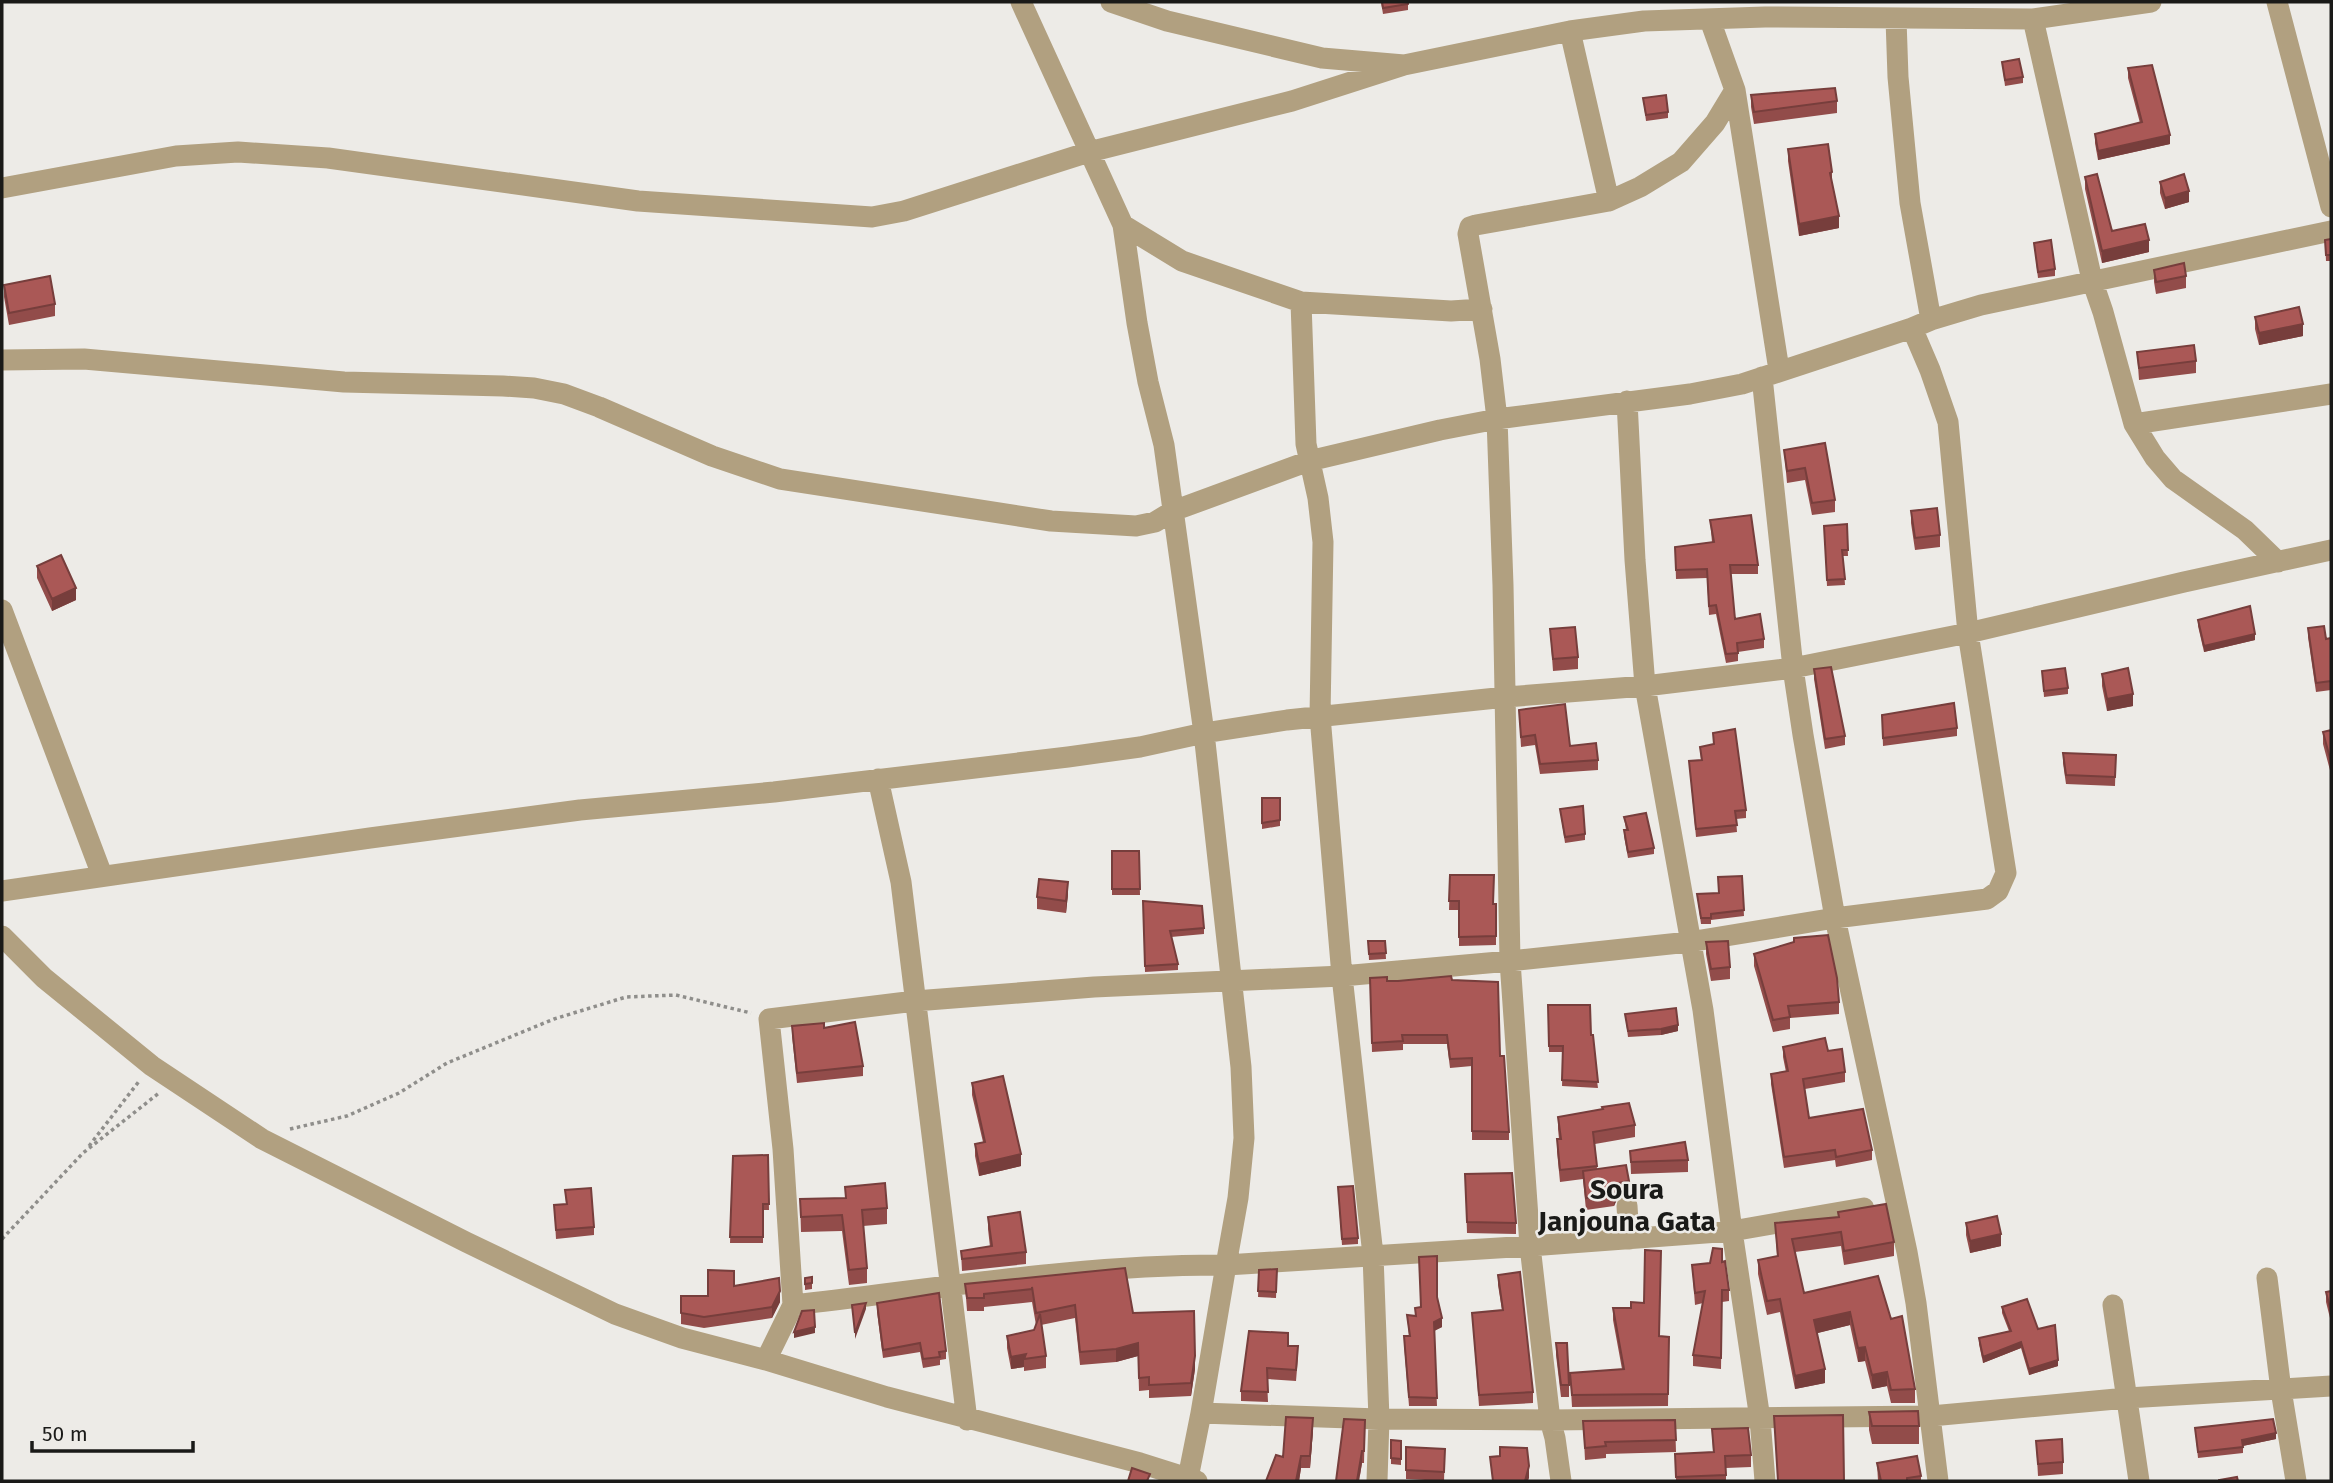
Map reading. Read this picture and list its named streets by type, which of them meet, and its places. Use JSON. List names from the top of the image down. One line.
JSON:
{"districts":["Soura Janjouna Gata"],"scale_bar":"50 m"}
